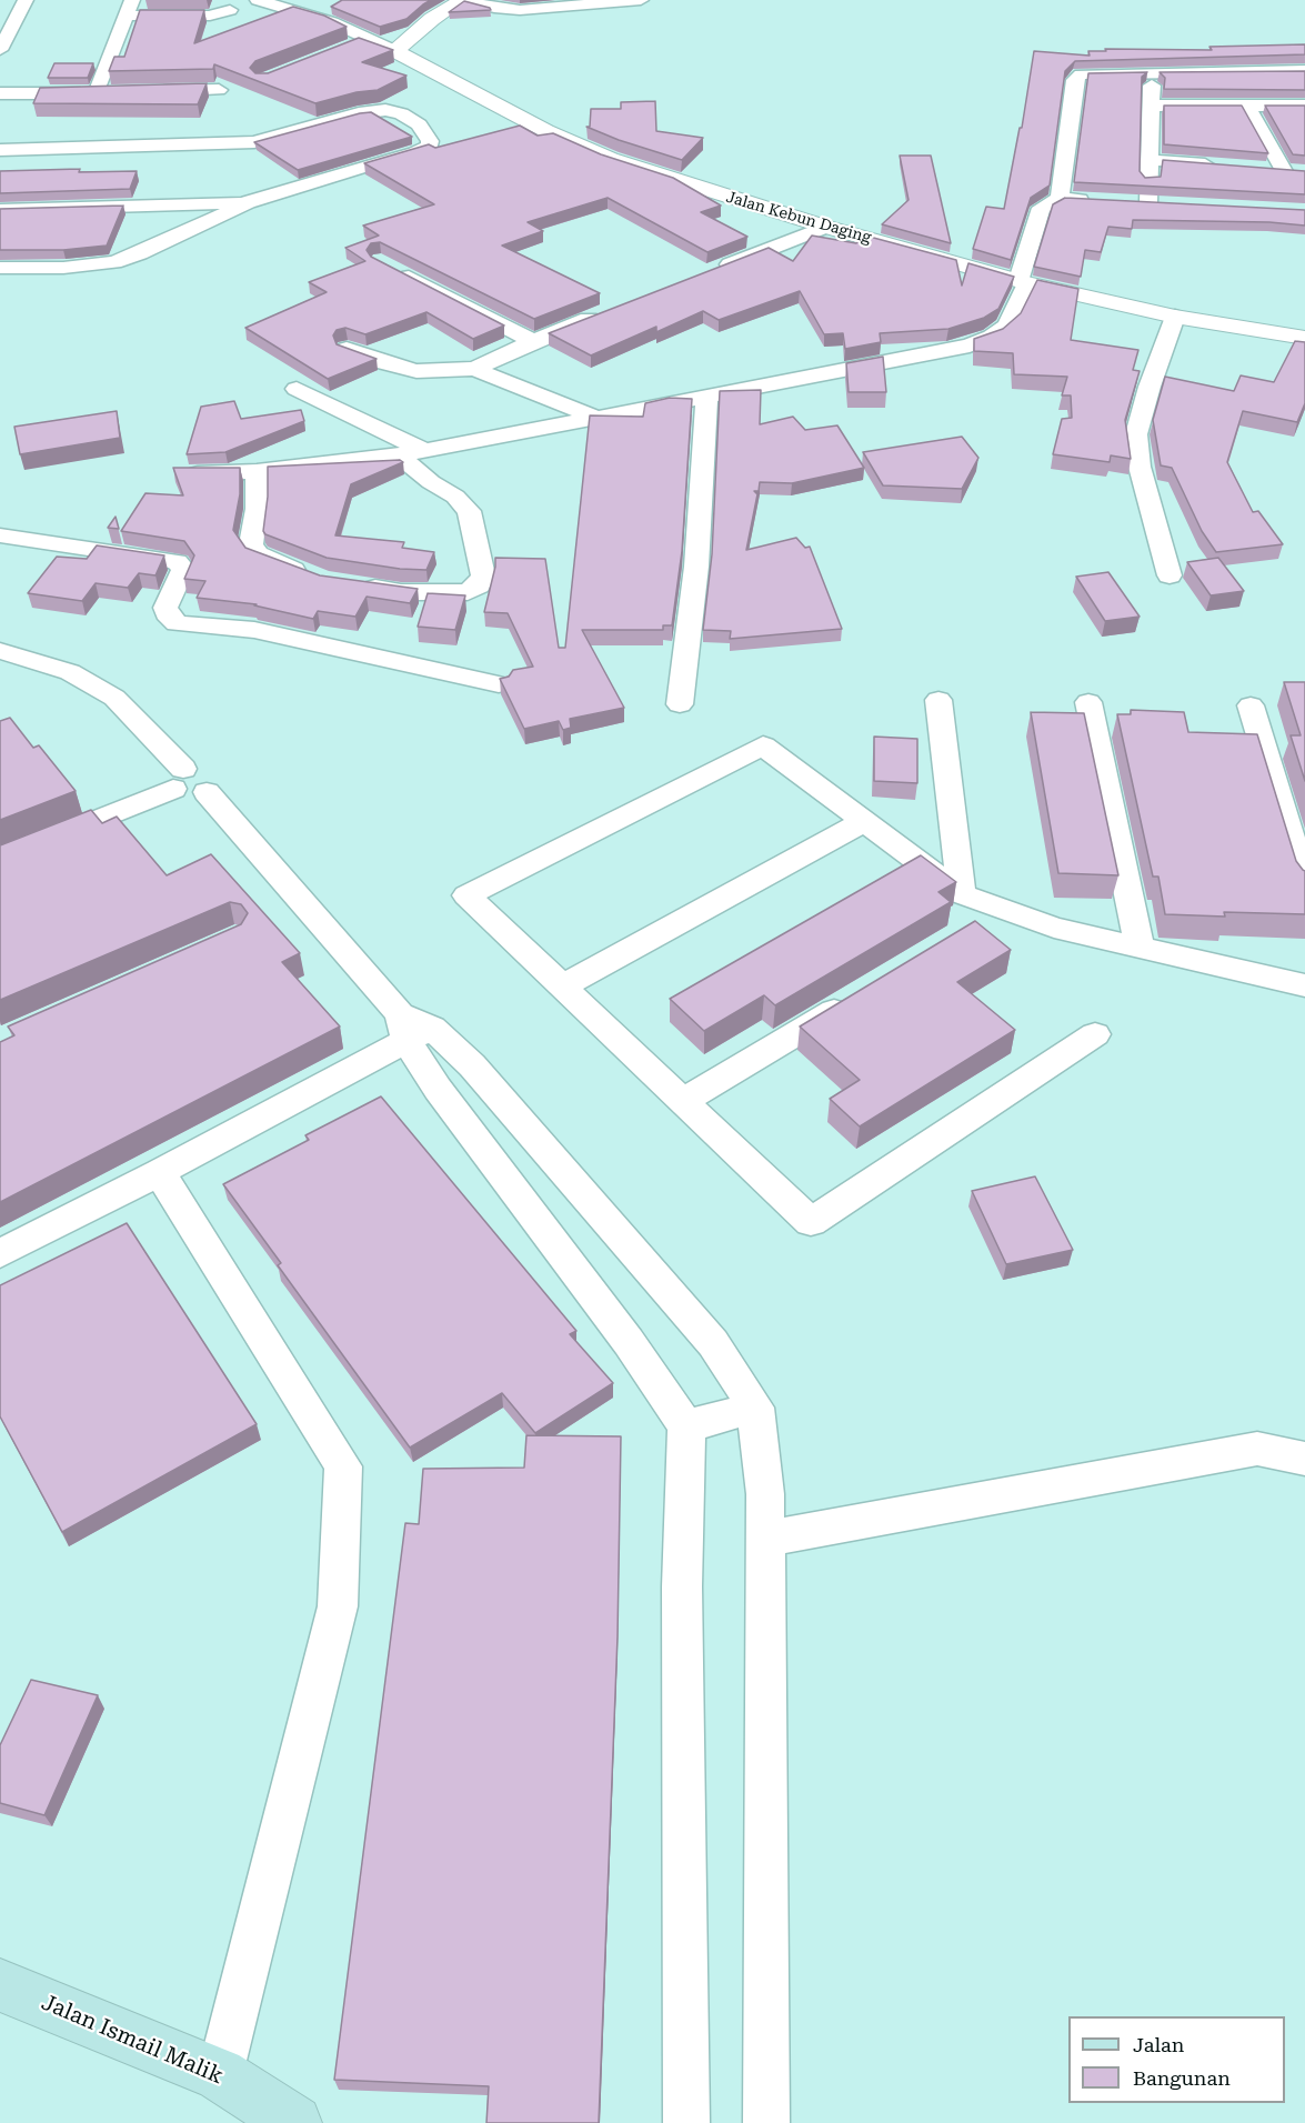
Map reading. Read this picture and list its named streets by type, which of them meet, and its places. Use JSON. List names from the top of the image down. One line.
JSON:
{"streets":{"main road":["Jalan Ismail Malik"],"street":["Jalan Kebun Daging"]},"legend":["Jalan","Bangunan"]}
